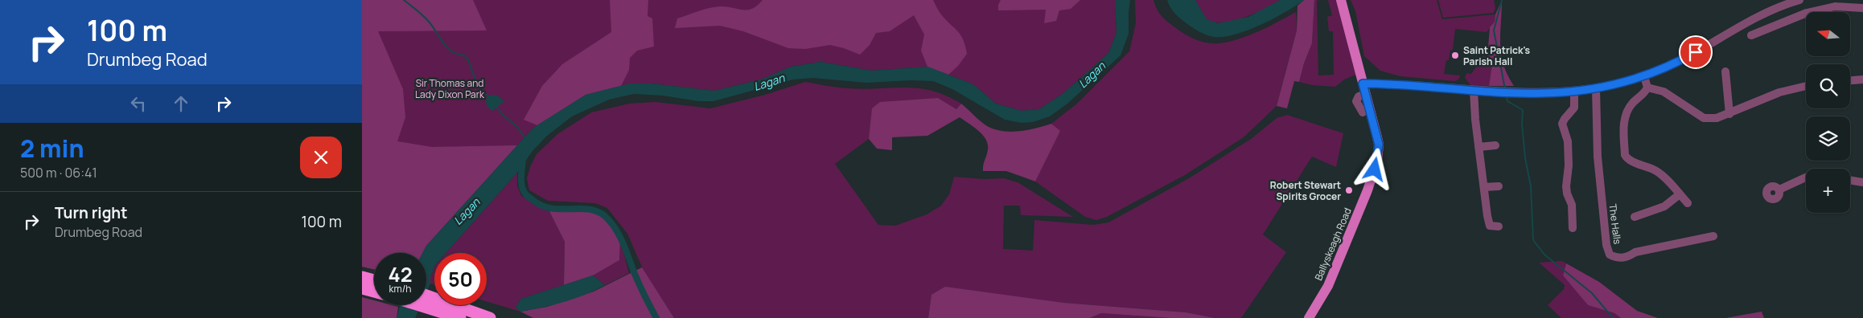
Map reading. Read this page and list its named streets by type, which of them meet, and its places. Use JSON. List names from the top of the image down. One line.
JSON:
{"streets":{"main road":["Ballyskeagh Road"],"street":["The Halls"]},"water":["Lagan"],"parks":["Sir Thomas and Lady Dixon Park"],"places":["Saint Patrick's Parish Hall","Robert Stewart Spirits Grocer"],"north":"left","page":{"turn":["100 m","Drumbeg Road"],"map_buttons":"+","heading":["2 min","500 m · 06:41"],"list":[{"name":"Turn right","note":"Drumbeg Road","value":"100 m"}],"speed":"42 km/h","limit":"50"}}
